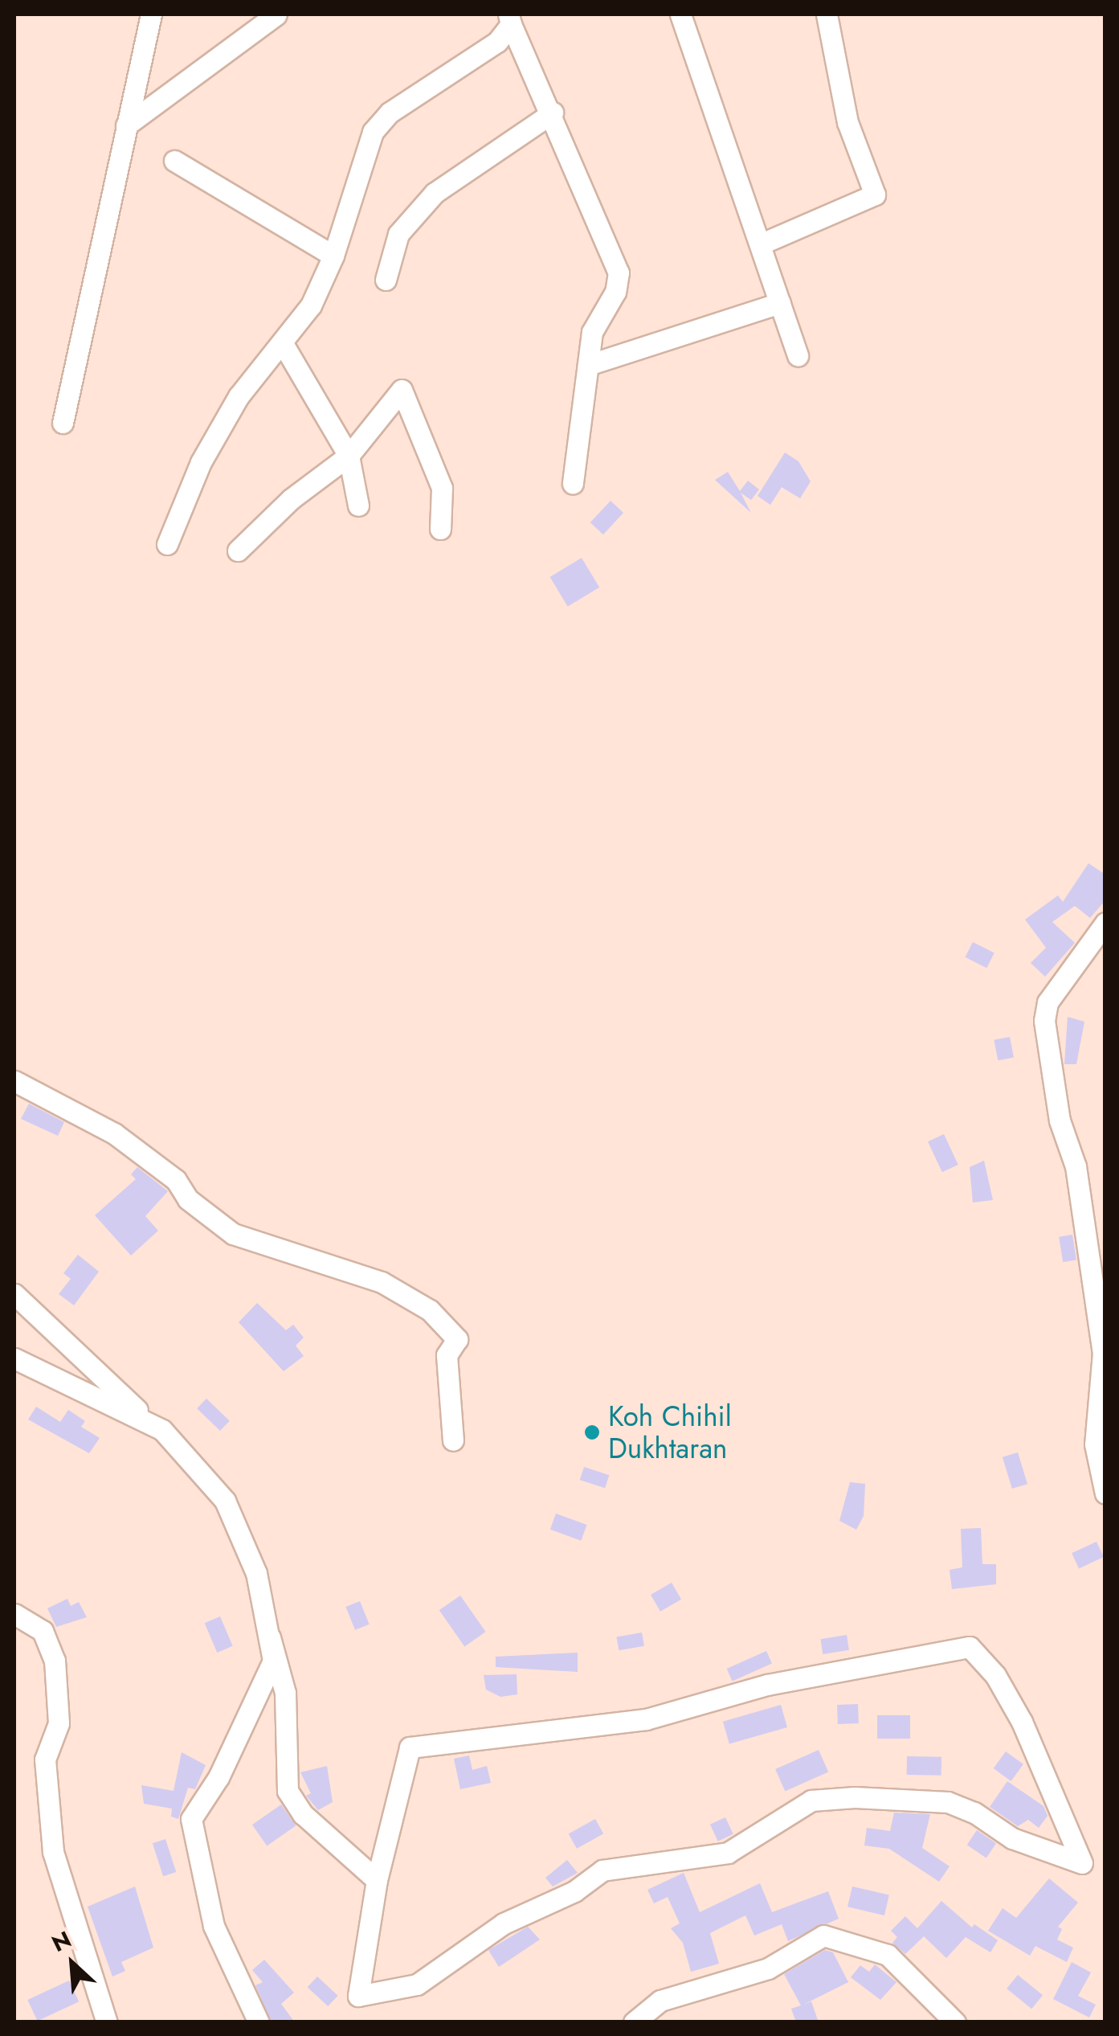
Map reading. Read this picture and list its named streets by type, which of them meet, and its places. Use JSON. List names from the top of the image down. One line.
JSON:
{"places":["Koh Chihil Dukhtaran"],"north":"top left"}
